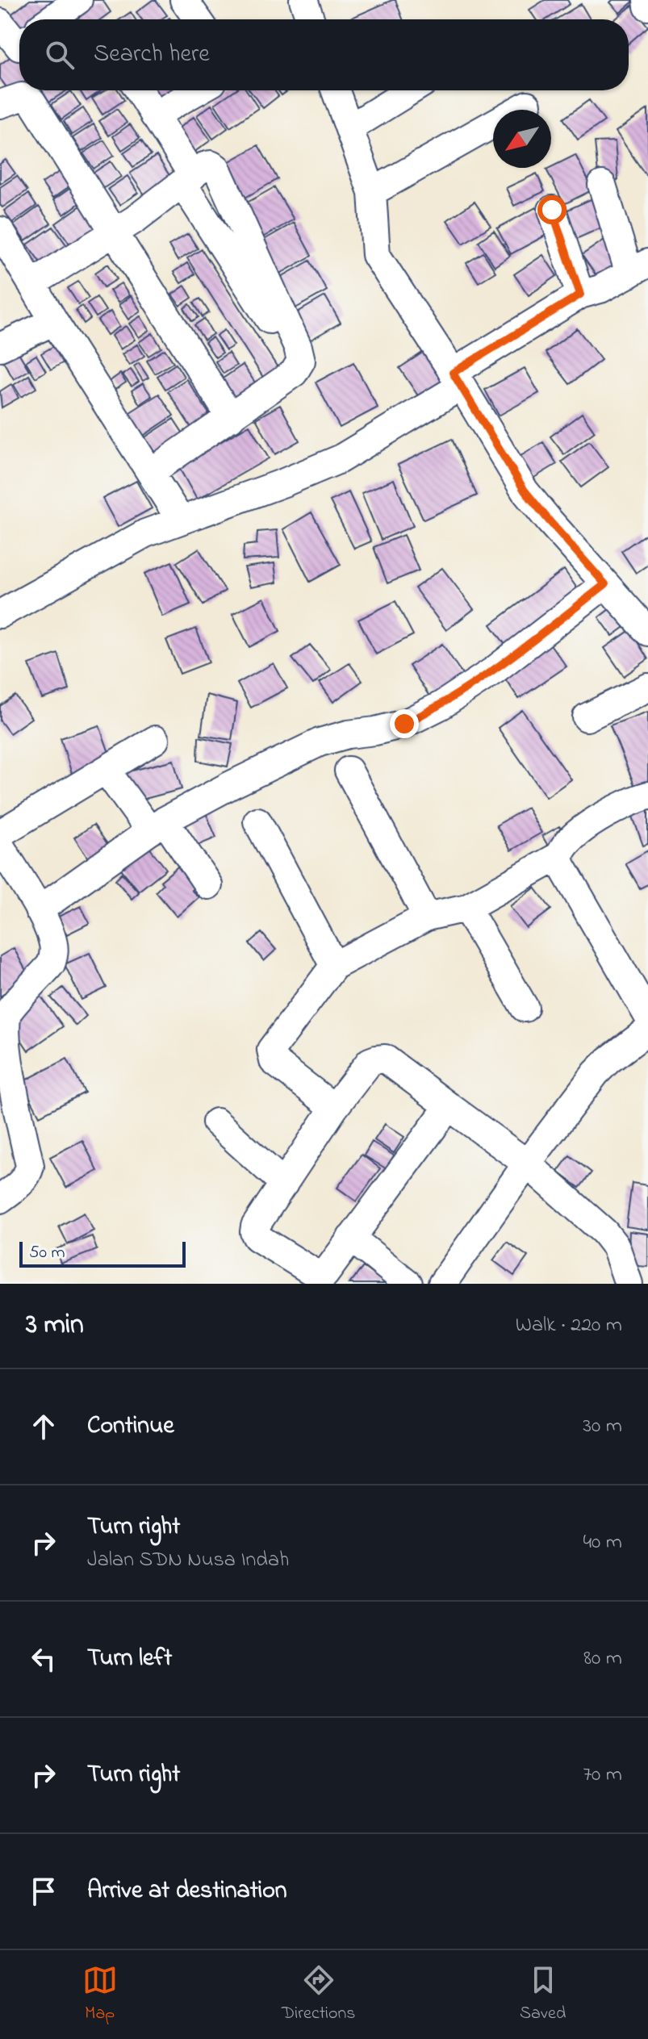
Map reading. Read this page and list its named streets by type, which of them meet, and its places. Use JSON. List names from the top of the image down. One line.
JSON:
{"scale_bar":"50 m","north":"bottom left","page":{"search":"Search here","scale":"50 m","heading":["3 min","Walk · 220 m"],"list":[["Continue","30 m"],["Turn right","Jalan SDN Nusa Indah","40 m"],["Turn left","80 m"],["Turn right","70 m"],"Arrive at destination"],"nav":["Map","Directions","Saved"]}}
